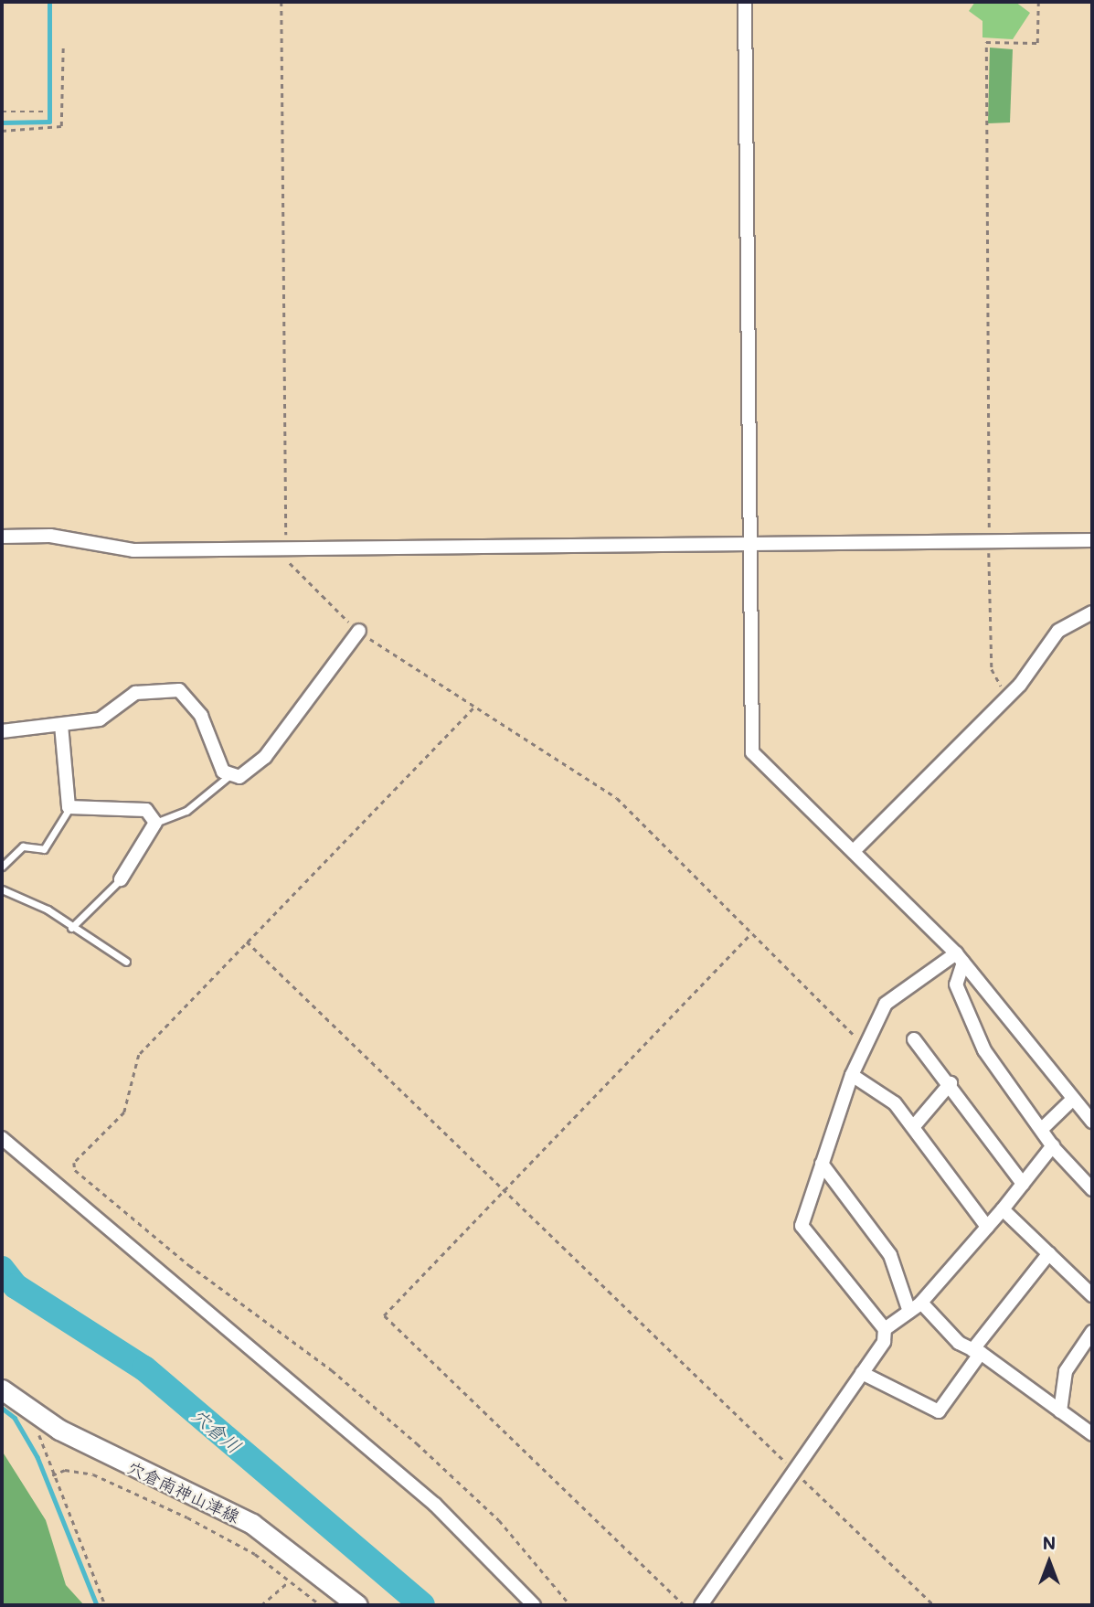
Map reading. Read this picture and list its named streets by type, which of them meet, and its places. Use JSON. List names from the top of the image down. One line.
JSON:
{"streets":{"main road":["穴倉南神山津線"]},"water":["穴倉川"],"north":"top"}
